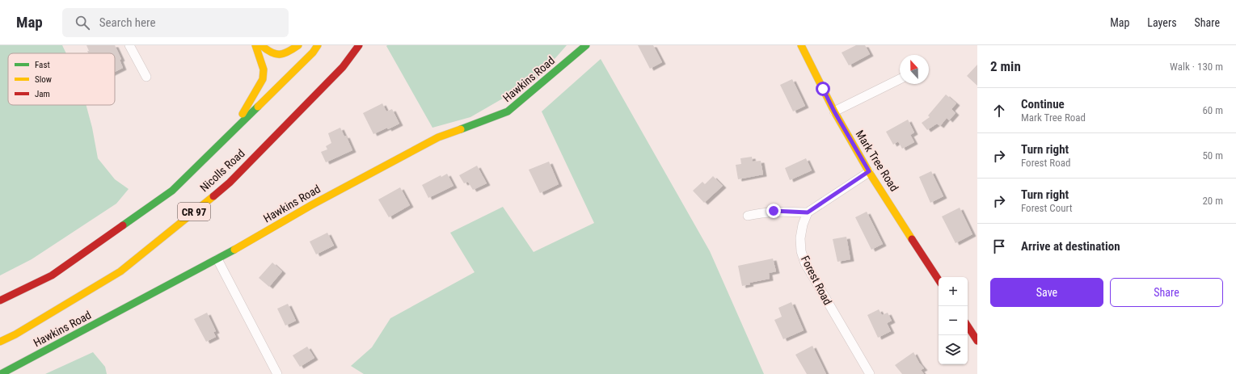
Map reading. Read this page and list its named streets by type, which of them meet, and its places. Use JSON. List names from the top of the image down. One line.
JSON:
{"streets":{"main road":["Hawkins Road","Mark Tree Road","Nicolls Road","CR 97"],"street":["Forest Road"]},"legend":["Fast","Slow","Jam"],"north":"top","page":{"header":"Map","search":"Search here","nav":["Map","Layers","Share"],"heading":["2 min","Walk · 130 m"],"list":[["Continue","Mark Tree Road","60 m"],["Turn right","Forest Road","50 m"],["Turn right","Forest Court","20 m"],"Arrive at destination"],"buttons":["Save","Share"],"map_buttons":["+","−"]}}
